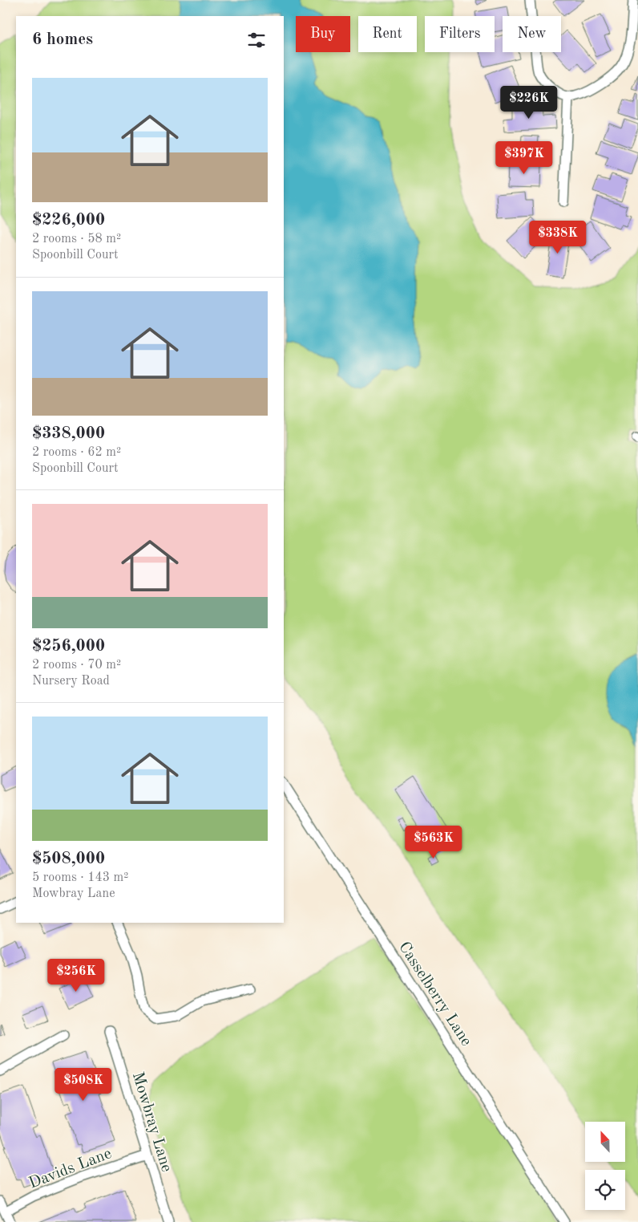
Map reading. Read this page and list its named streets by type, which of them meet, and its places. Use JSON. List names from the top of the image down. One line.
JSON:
{"streets":{"street":["Casselberry Lane","Mowbray Lane","Davids Lane"]},"crossings":[["Mowbray Lane","Davids Lane"]],"north":"top","page":{"chip":["Buy","Rent","Filters","New"],"heading":"6 homes","list":[{"name":"$226,000","note":"2 rooms · 58 m² · Spoonbill Court"},{"name":"$338,000","note":"2 rooms · 62 m² · Spoonbill Court"},{"name":"$256,000","note":"2 rooms · 70 m² · Nursery Road"},{"name":"$508,000","note":"5 rooms · 143 m² · Mowbray Lane"}],"price":["$226K","$397K","$338K","$563K","$256K","$508K"]}}
